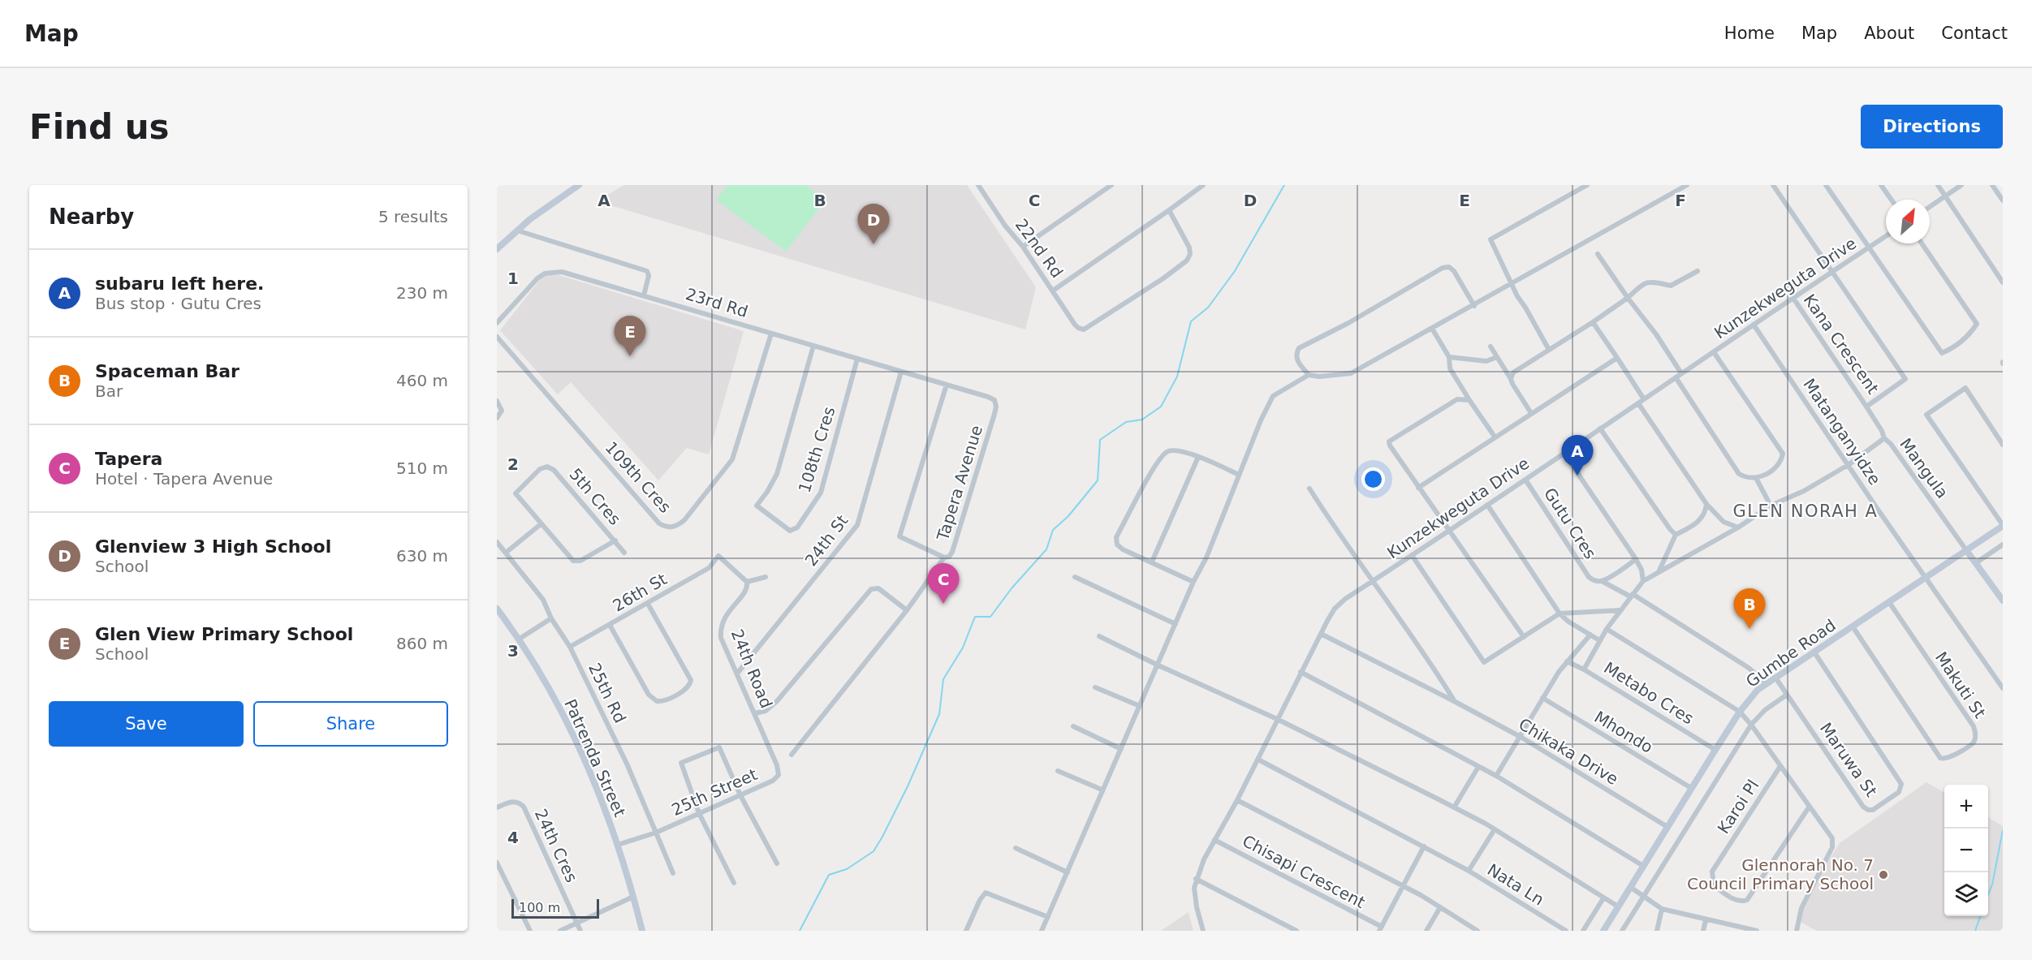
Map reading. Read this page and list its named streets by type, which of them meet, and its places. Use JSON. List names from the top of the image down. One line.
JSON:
{"streets":{"street":["22nd Rd","Kunzekweguta Drive","23rd Rd","Kana Crescent","Matanganyidze","108th Cres","Mangula","109th Cres","Tapera Avenue","5th Cres","Gutu Cres","24th St","26th St","Gumbe Road","24th Road","Makuti St","25th Rd","Metabo Cres","Mhondo","Chikaka Drive","Patrenda Street","Maruwa St","25th Street","Karoi Pl","24th Cres","Chisapi Crescent","Nata Ln"]},"crossings":[["Kunzekweguta Drive","Kana Crescent"],["Kunzekweguta Drive","Matanganyidze"],["Kunzekweguta Drive","Gutu Cres"],["Kunzekweguta Drive","Chikaka Drive"],["Kunzekweguta Drive","Chisapi Crescent"],["23rd Rd","108th Cres"],["23rd Rd","109th Cres"],["23rd Rd","Tapera Avenue"],["23rd Rd","24th St"],["Matanganyidze","Mangula"],["Matanganyidze","Gumbe Road"],["Mangula","Gutu Cres"],["Mangula","Gumbe Road"],["Mangula","Metabo Cres"],["Gutu Cres","Gumbe Road"],["24th St","24th Road"],["26th St","24th Road"],["26th St","25th Rd"],["Gumbe Road","Makuti St"],["Gumbe Road","Metabo Cres"],["Gumbe Road","Mhondo"],["Gumbe Road","Chikaka Drive"],["Gumbe Road","Maruwa St"],["24th Road","25th Street"],["25th Rd","25th Street"]],"districts":["GLEN NORAH A"],"places":["Glennorah No. 7 Council Primary School"],"scale_bar":"100 m","north":"top right","page":{"header":"Map","nav":["Home","Map","About","Contact"],"buttons":["Directions",["Save","Share"]],"title":"Find us","heading":["Nearby","5 results"],"pins":["D","E","A","C","B"],"list":[{"mark":"A","name":"subaru left here.","note":"Bus stop · Gutu Cres","value":"230 m"},{"mark":"B","name":"Spaceman Bar","note":"Bar","value":"460 m"},{"mark":"C","name":"Tapera","note":"Hotel · Tapera Avenue","value":"510 m"},{"mark":"D","name":"Glenview 3 High School","note":"School","value":"630 m"},{"mark":"E","name":"Glen View Primary School","note":"School","value":"860 m"}],"map_buttons":["+","−"],"scale":"100 m"},"grid":{"columns":["A","B","C","D","E","F"],"rows":["1","2","3","4"]}}
